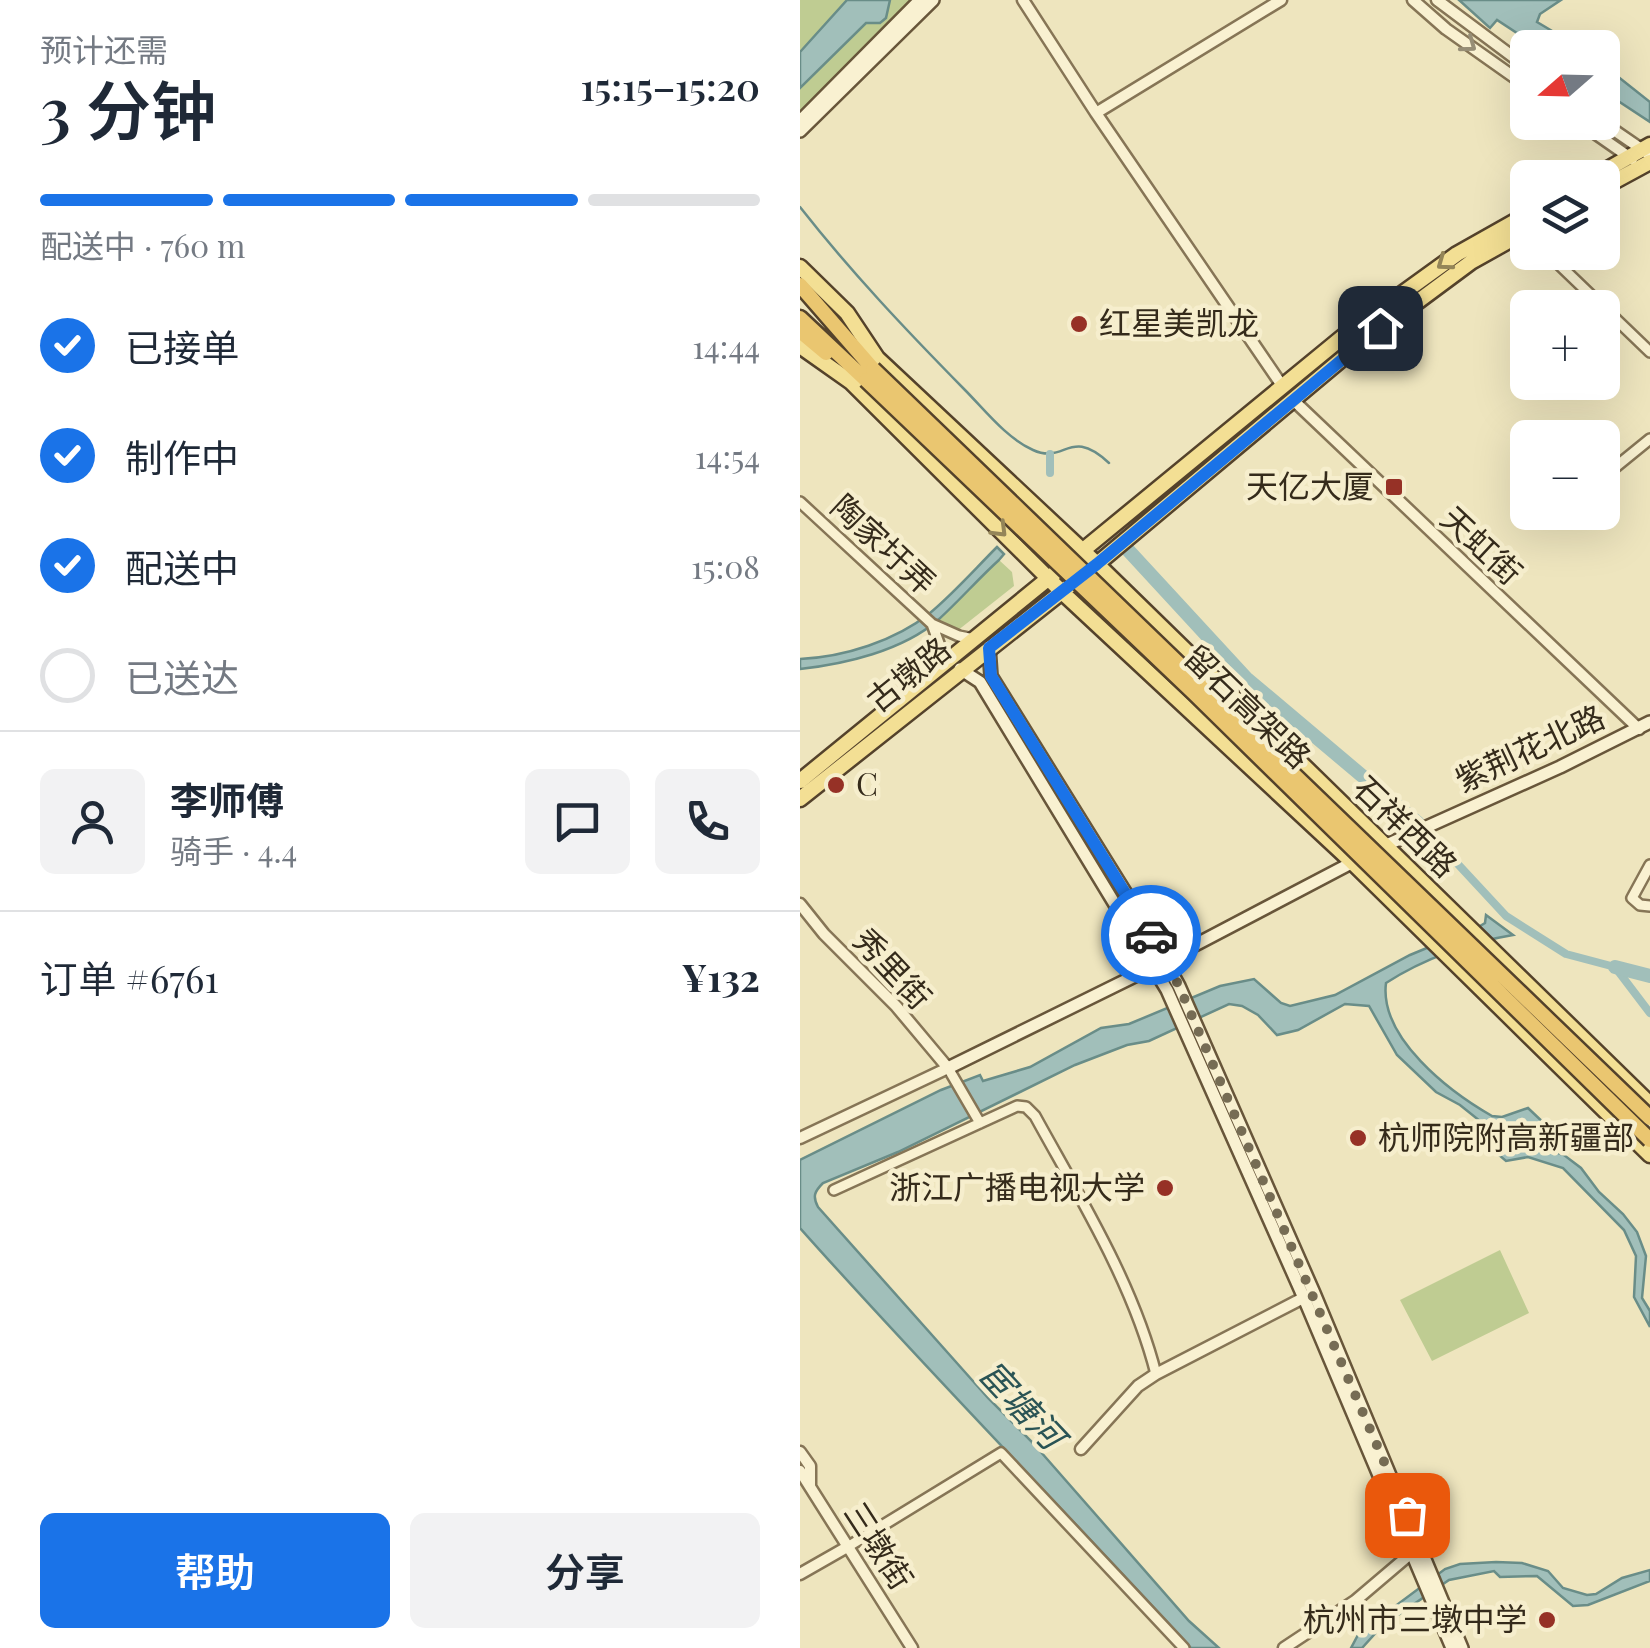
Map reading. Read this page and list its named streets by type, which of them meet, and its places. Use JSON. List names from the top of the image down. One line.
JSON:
{"streets":{"highway":["留石高架路"],"main road":["古墩路","紫荆花北路","石祥西路"],"street":["陶家圩弄","天虹街","秀里街","三墩街"]},"crossings":[["陶家圩弄","古墩路"],["天虹街","古墩路"],["天虹街","紫荆花北路"],["古墩路","石祥西路"],["留石高架路","石祥西路"],["紫荆花北路","石祥西路"],["紫荆花北路","秀里街"]],"water":["宦塘河"],"places":{"other":["红星美凯龙","C","杭师院附高新疆部","浙江广播电视大学","杭州市三墩中学"],"transit":["天亿大厦"]},"north":"left","page":{"heading":["3 分钟","预计还需","15:15–15:20"],"panel":["李师傅","骑手 · 4.4","订单 #6761","¥132"],"map_buttons":["+","−"],"bar":"配送中 · 760 m","list":[["已接单","14:44"],["制作中","14:54"],["配送中","15:08"],"已送达"],"buttons":["帮助","分享"]}}
